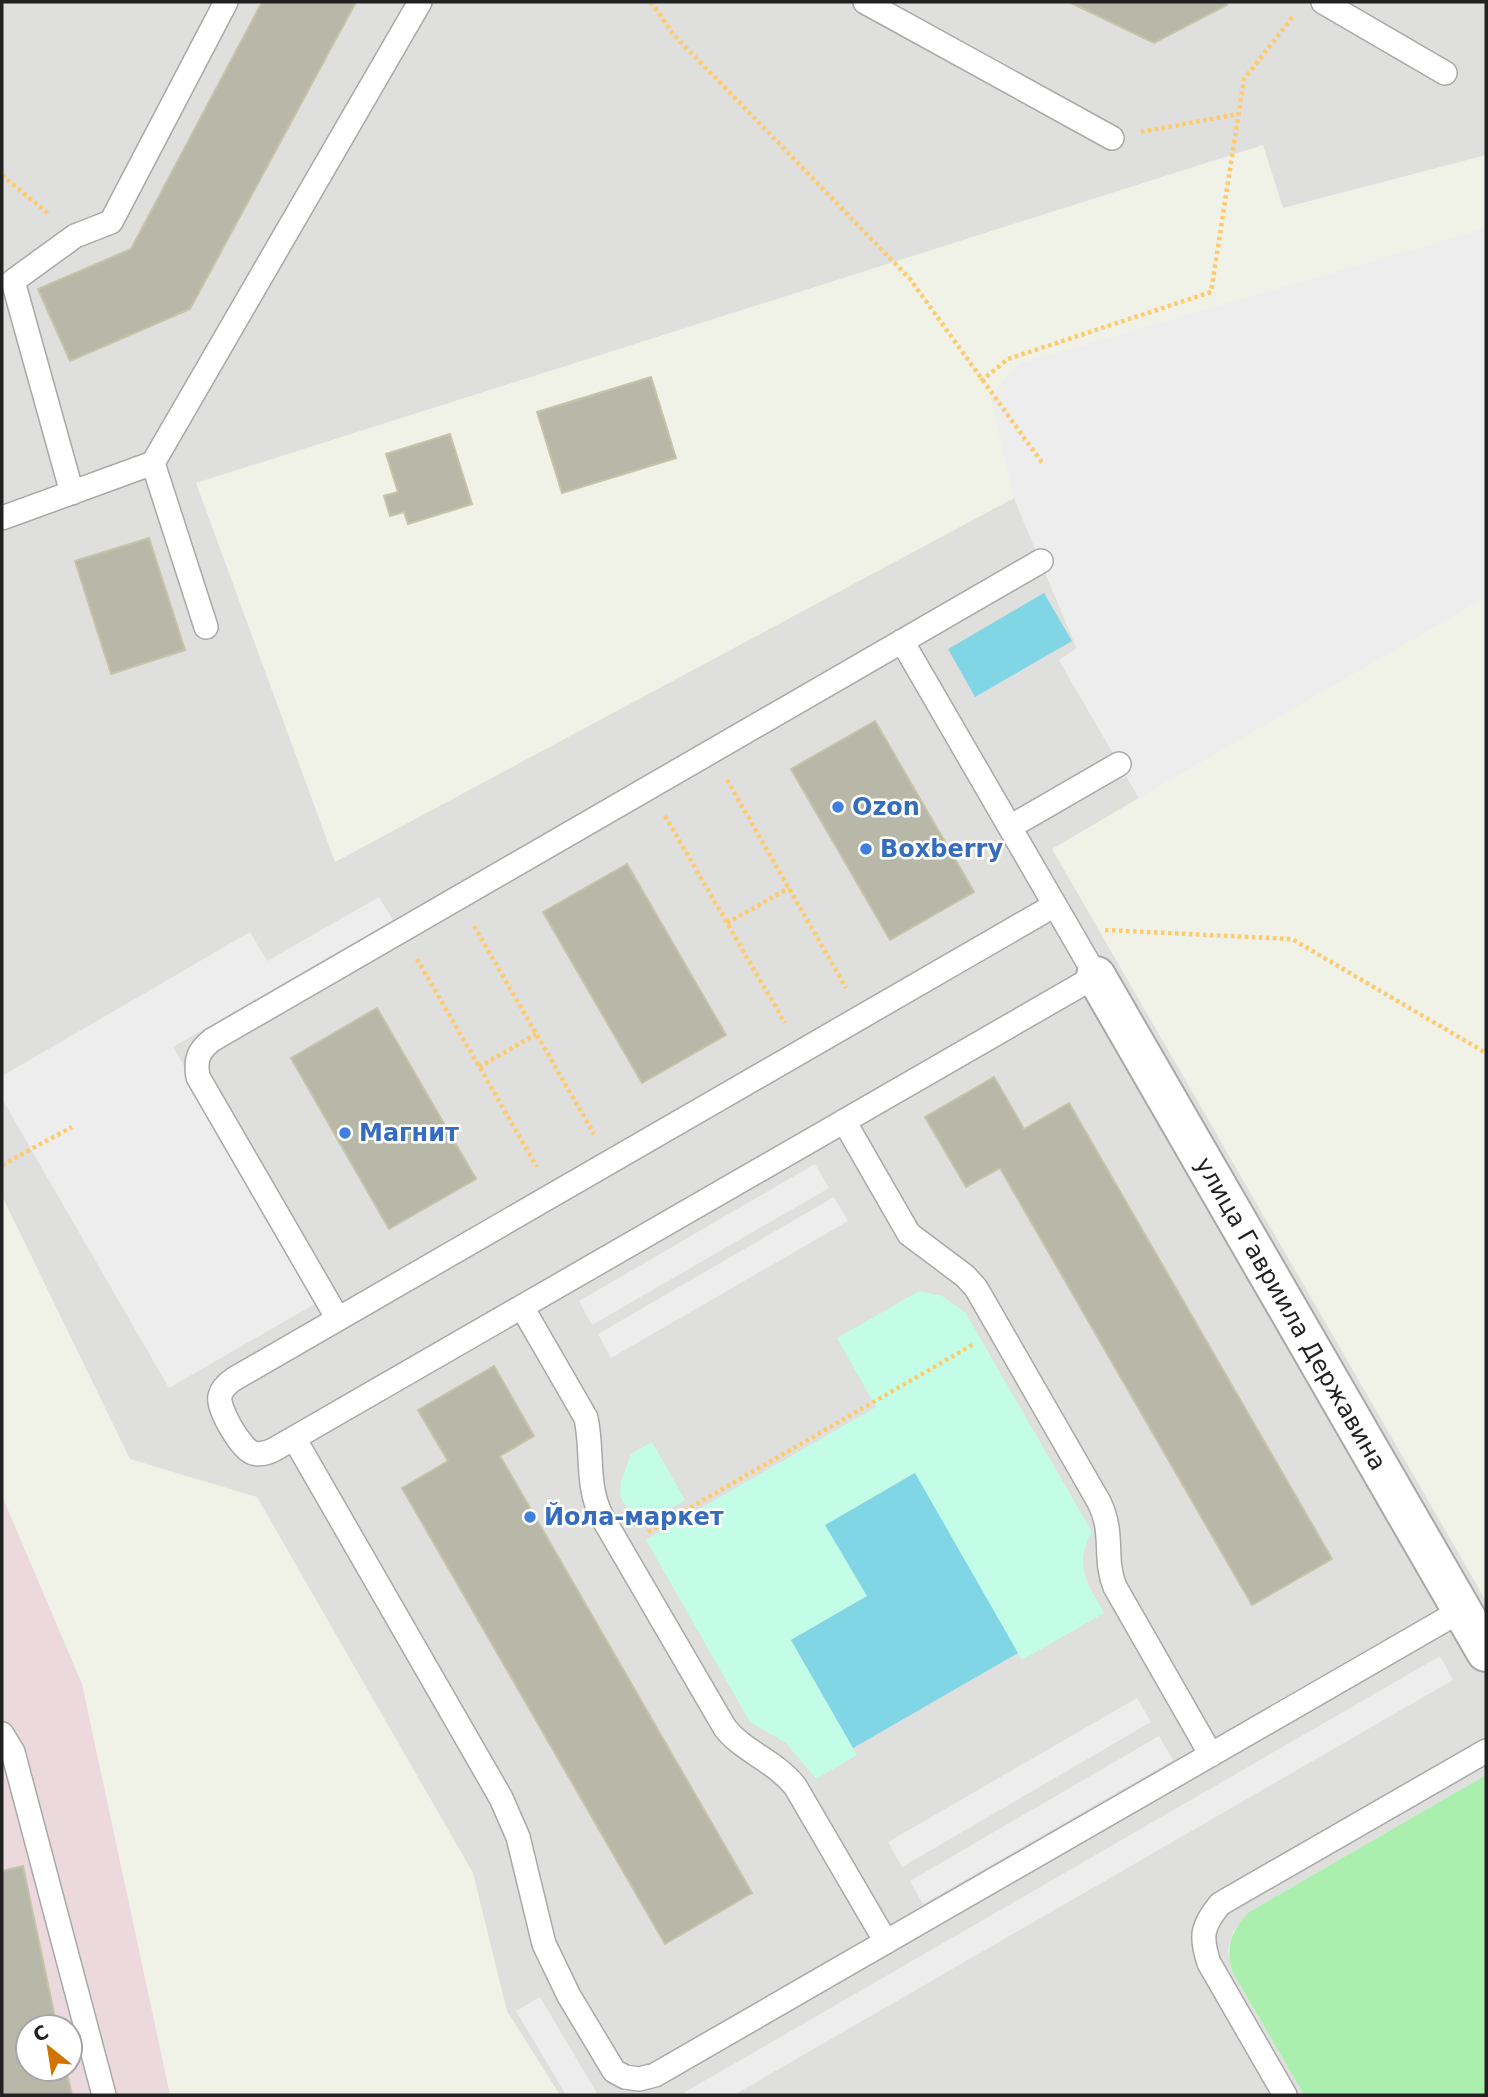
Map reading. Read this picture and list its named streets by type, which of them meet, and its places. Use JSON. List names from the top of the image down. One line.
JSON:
{"streets":{"street":["улица Гавриила Державина"]},"places":["Ozon","Boxberry","Магнит","Йола-маркет"],"north":"top left"}
